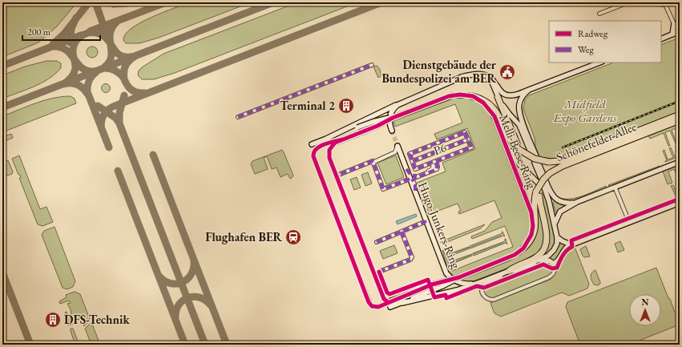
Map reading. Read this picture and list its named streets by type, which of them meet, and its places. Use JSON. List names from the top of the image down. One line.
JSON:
{"streets":{"highway":["Schönefelder Allee"],"street":["P6","Melli-Beese-Ring","Hugo-Junkers-Ring"]},"crossings":[["Schönefelder Allee","Hugo-Junkers-Ring"],["Melli-Beese-Ring","Hugo-Junkers-Ring"]],"parks":["Midfield Expo Gardens"],"places":{"public building":["Dienstgebäude der Bundespolizei am BER"],"building":["Terminal 2","DFS-Technik"],"station":["Flughafen BER"]},"legend":["Radweg","Weg"],"scale_bar":"200 m","north":"top"}
